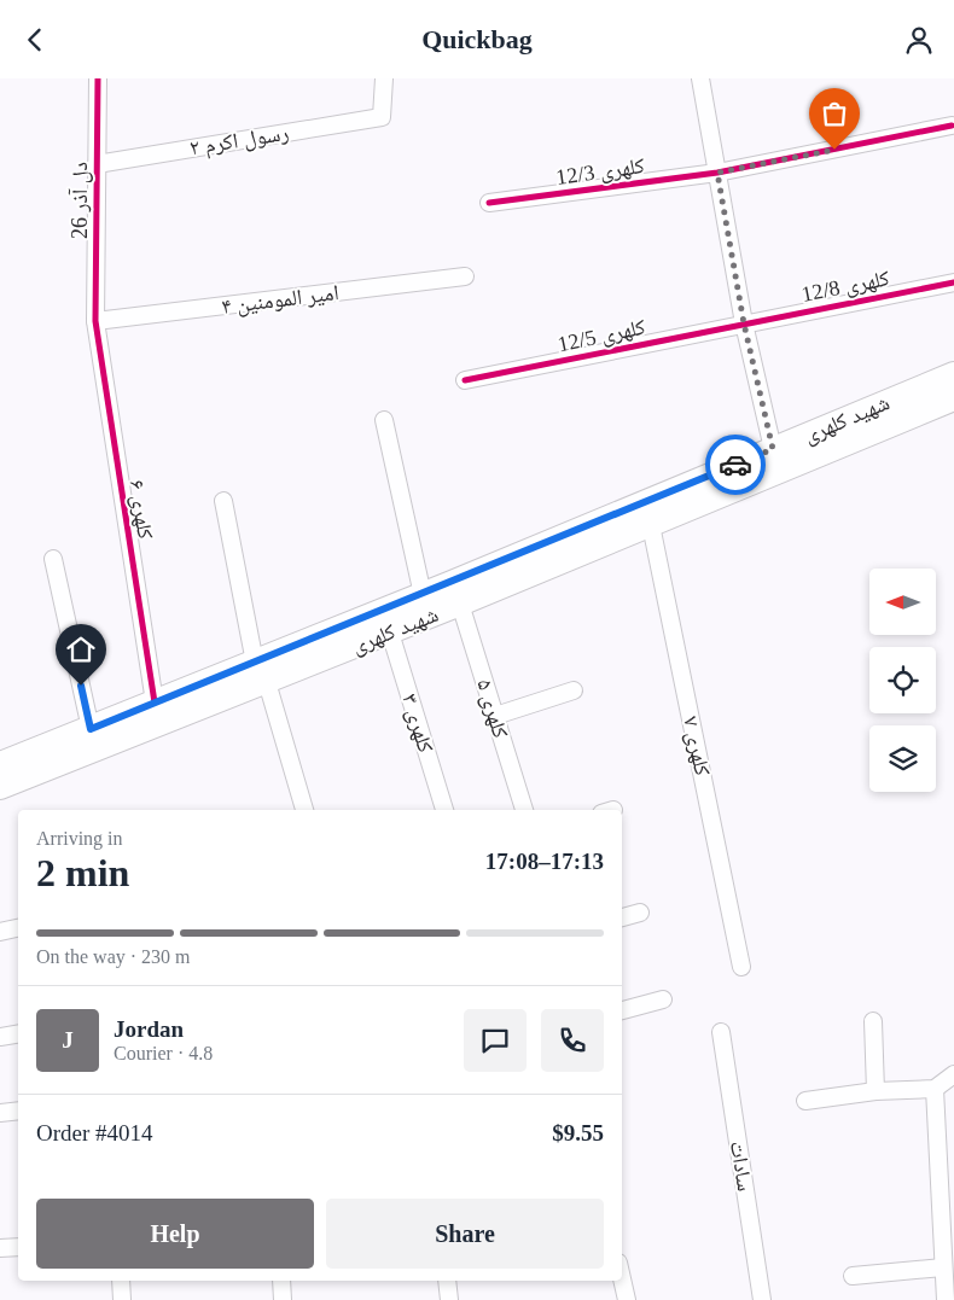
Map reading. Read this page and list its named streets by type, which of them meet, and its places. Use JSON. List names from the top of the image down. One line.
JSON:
{"streets":{"main road":["شهید کلهری"],"street":["رسول اکرم ۲","کلهری 12/3","دل آذر 26","کلهری 12/8","امیر المومنین ۴","کلهری 12/5","کلهری ۶","کلهری ۵","کلهری ۳","کلهری ۷","سادات"]},"crossings":[["رسول اکرم ۲","دل آذر 26"],["دل آذر 26","امیر المومنین ۴"],["دل آذر 26","کلهری ۶"],["کلهری 12/8","کلهری 12/5"],["امیر المومنین ۴","کلهری ۶"],["شهید کلهری","کلهری ۶"],["شهید کلهری","کلهری ۵"],["شهید کلهری","کلهری ۳"],["شهید کلهری","کلهری ۷"]],"north":"left","page":{"header":"Quickbag","heading":["2 min","Arriving in","17:08–17:13"],"panel":["Jordan","Courier · 4.8","Order #4014","$9.55"],"bar":"On the way · 230 m","round":"J","buttons":["Help","Share"]}}
